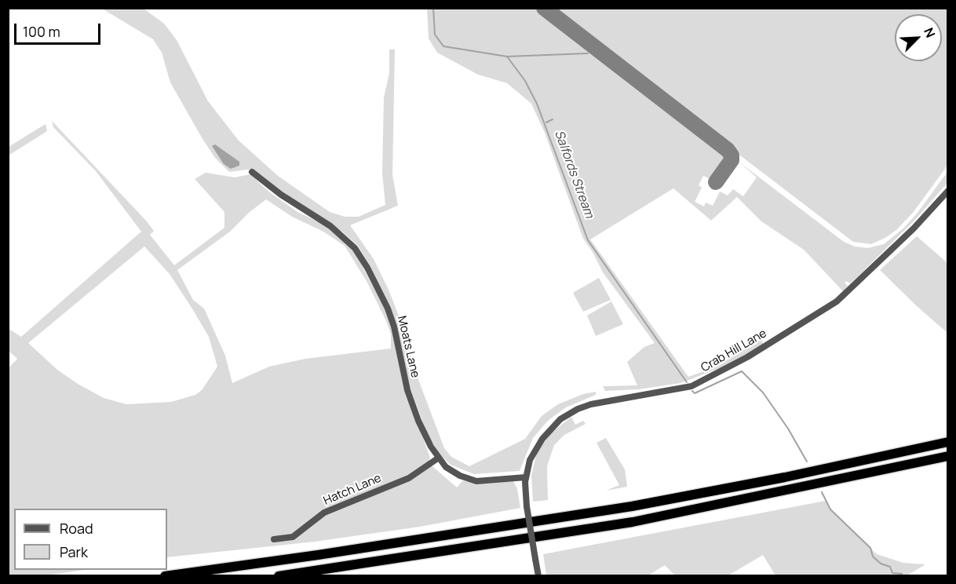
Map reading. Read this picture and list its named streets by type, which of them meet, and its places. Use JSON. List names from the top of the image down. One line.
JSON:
{"streets":{"street":["Moats Lane","Crab Hill Lane","Hatch Lane"]},"crossings":[["Moats Lane","Crab Hill Lane"],["Moats Lane","Hatch Lane"]],"water":["Salfords Stream"],"legend":["Road","Park"],"scale_bar":"100 m","north":"top right"}
